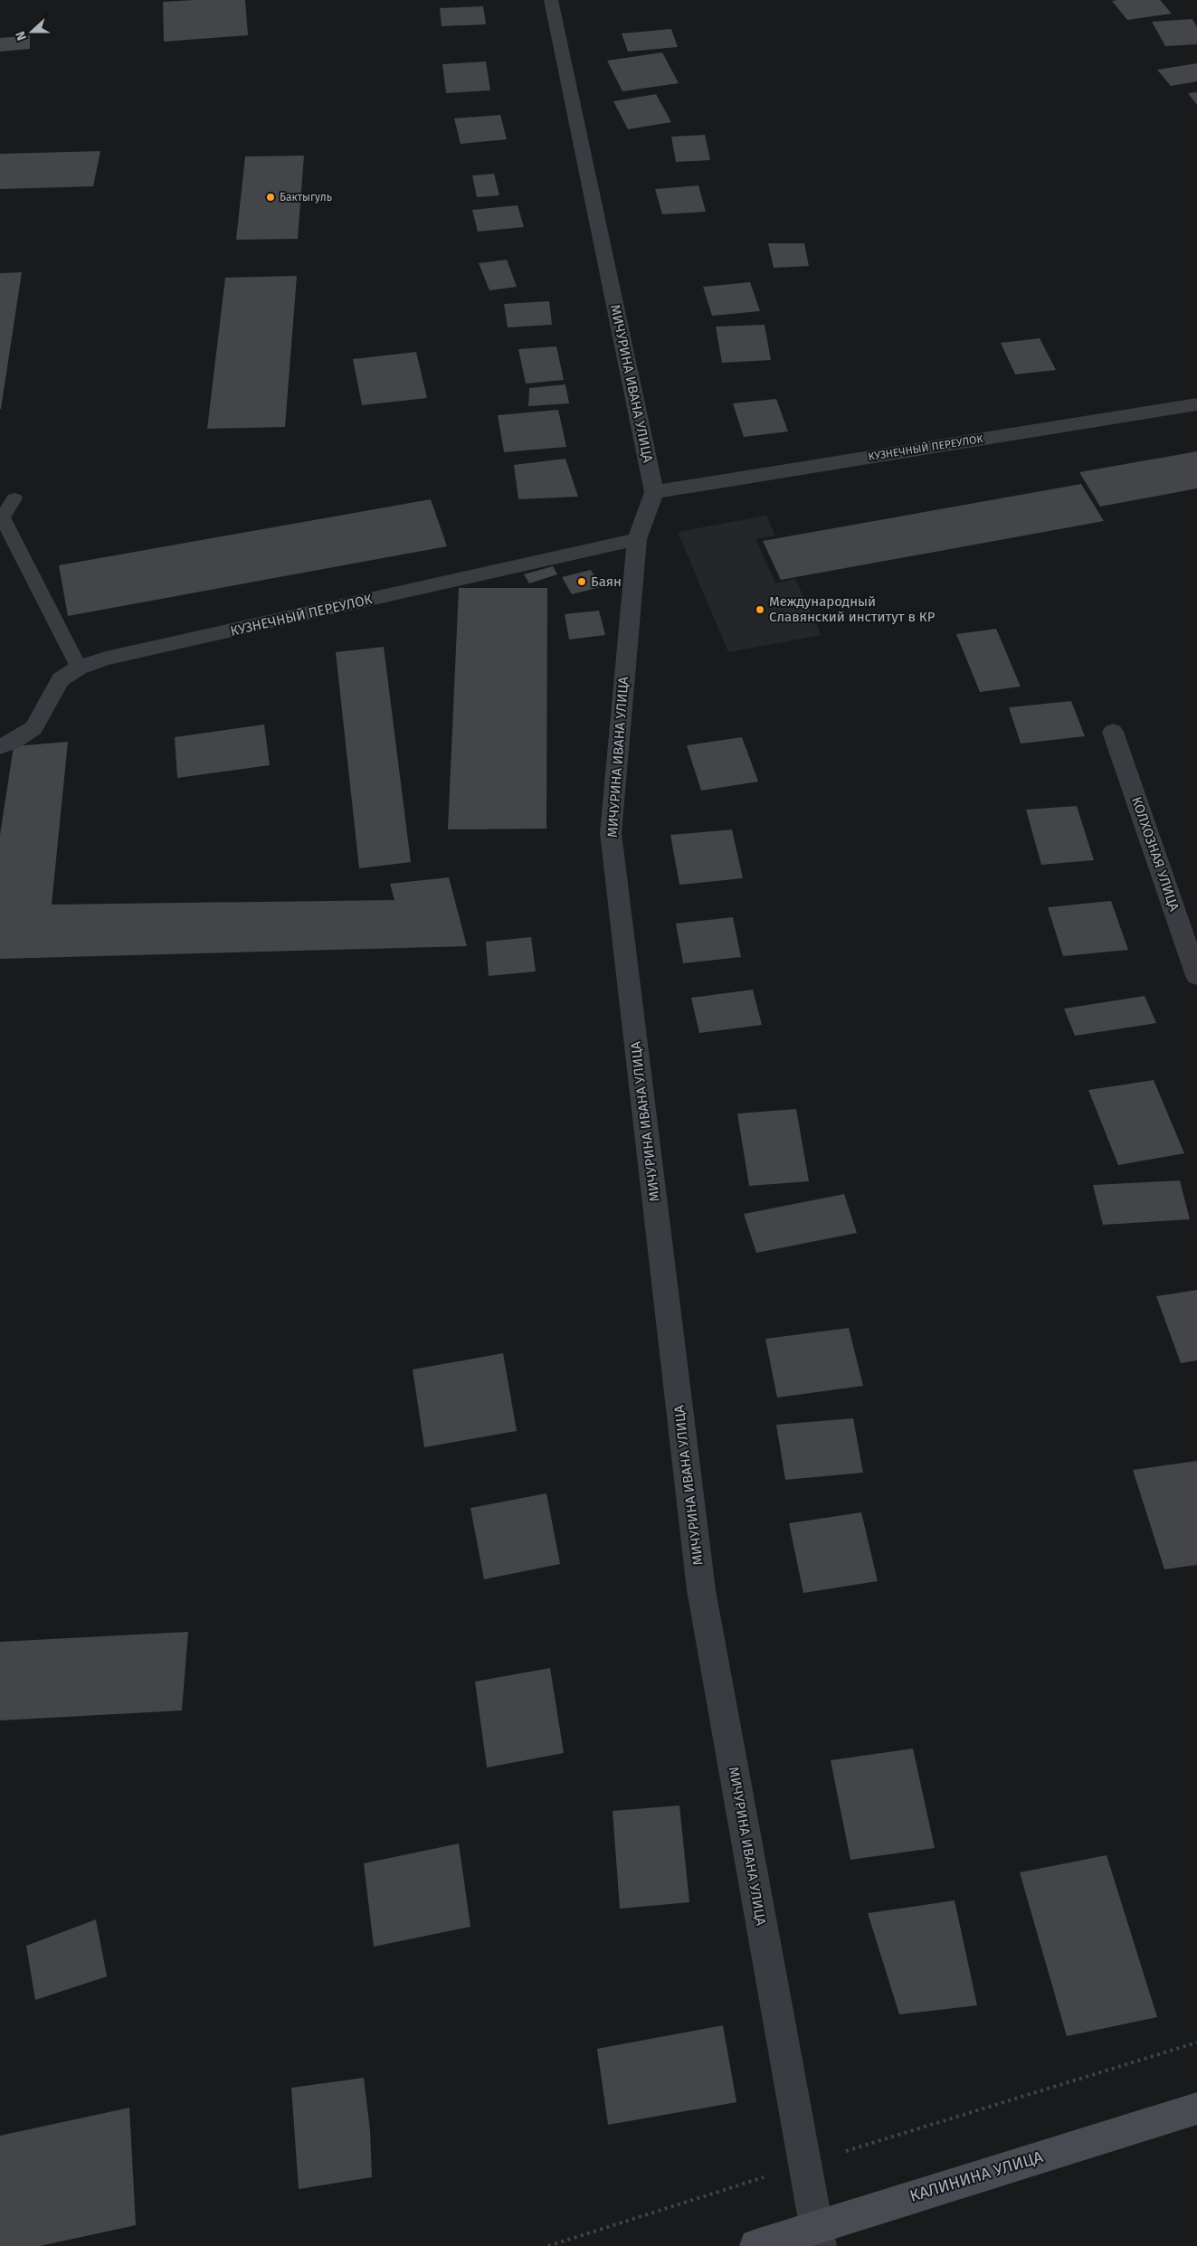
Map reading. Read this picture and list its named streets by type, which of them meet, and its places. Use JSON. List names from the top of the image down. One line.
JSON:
{"streets":{"main road":["КАЛИНИНА УЛИЦА"],"street":["МИЧУРИНА ИВАНА УЛИЦА","КУЗНЕЧНЫЙ ПЕРЕУЛОК","КОЛХОЗНАЯ УЛИЦА"]},"crossings":[["МИЧУРИНА ИВАНА УЛИЦА","КУЗНЕЧНЫЙ ПЕРЕУЛОК"],["МИЧУРИНА ИВАНА УЛИЦА","КАЛИНИНА УЛИЦА"]],"places":["Бактыгуль","Баян","Международный Славянский институт в КР"],"north":"left"}
